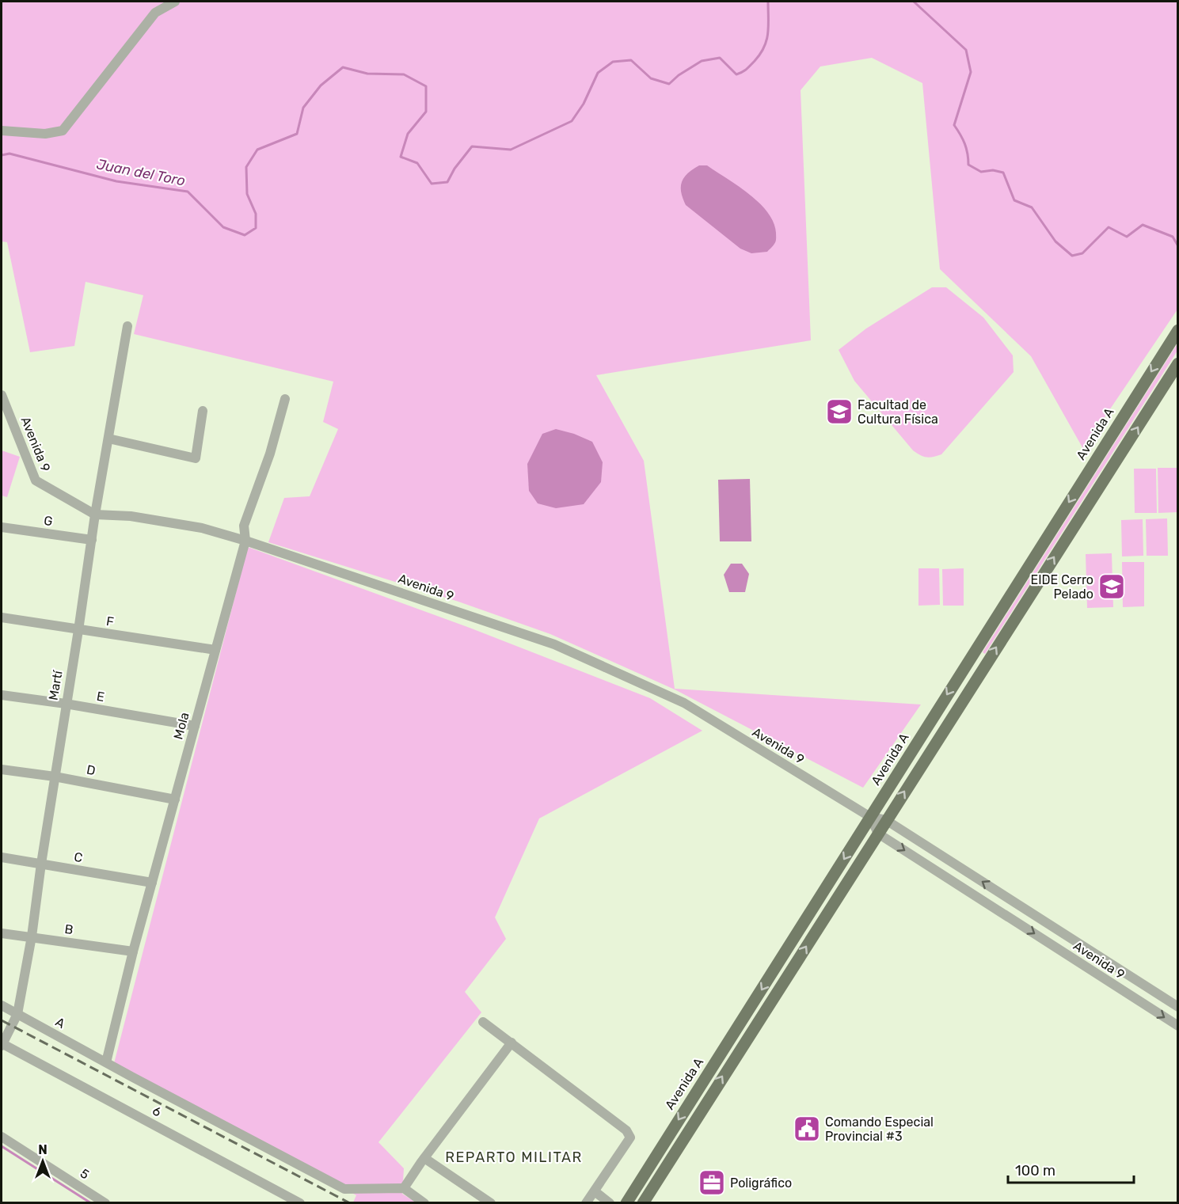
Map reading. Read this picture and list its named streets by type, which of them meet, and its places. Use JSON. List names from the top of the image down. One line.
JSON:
{"streets":{"main road":["Avenida A"],"street":["Avenida 9","G","F","Martí","E","Mola","D","C","B","A","6","5"]},"crossings":[["Avenida A","Avenida 9"],["Avenida 9","Martí"],["Avenida 9","Mola"],["G","Martí"],["F","Martí"],["F","Mola"],["Martí","E"],["Martí","D"],["Martí","C"],["Martí","B"],["Martí","A"],["Martí","6"],["E","Mola"],["Mola","D"],["Mola","C"],["Mola","B"],["Mola","A"]],"districts":["REPARTO MILITAR"],"water":["Juan del Toro"],"places":{"school or university":["Facultad de Cultura Física","EIDE Cerro Pelado"],"public building":["Comando Especial Provincial #3"],"office":["Poligráfico"]},"scale_bar":"100 m","north":"top"}
